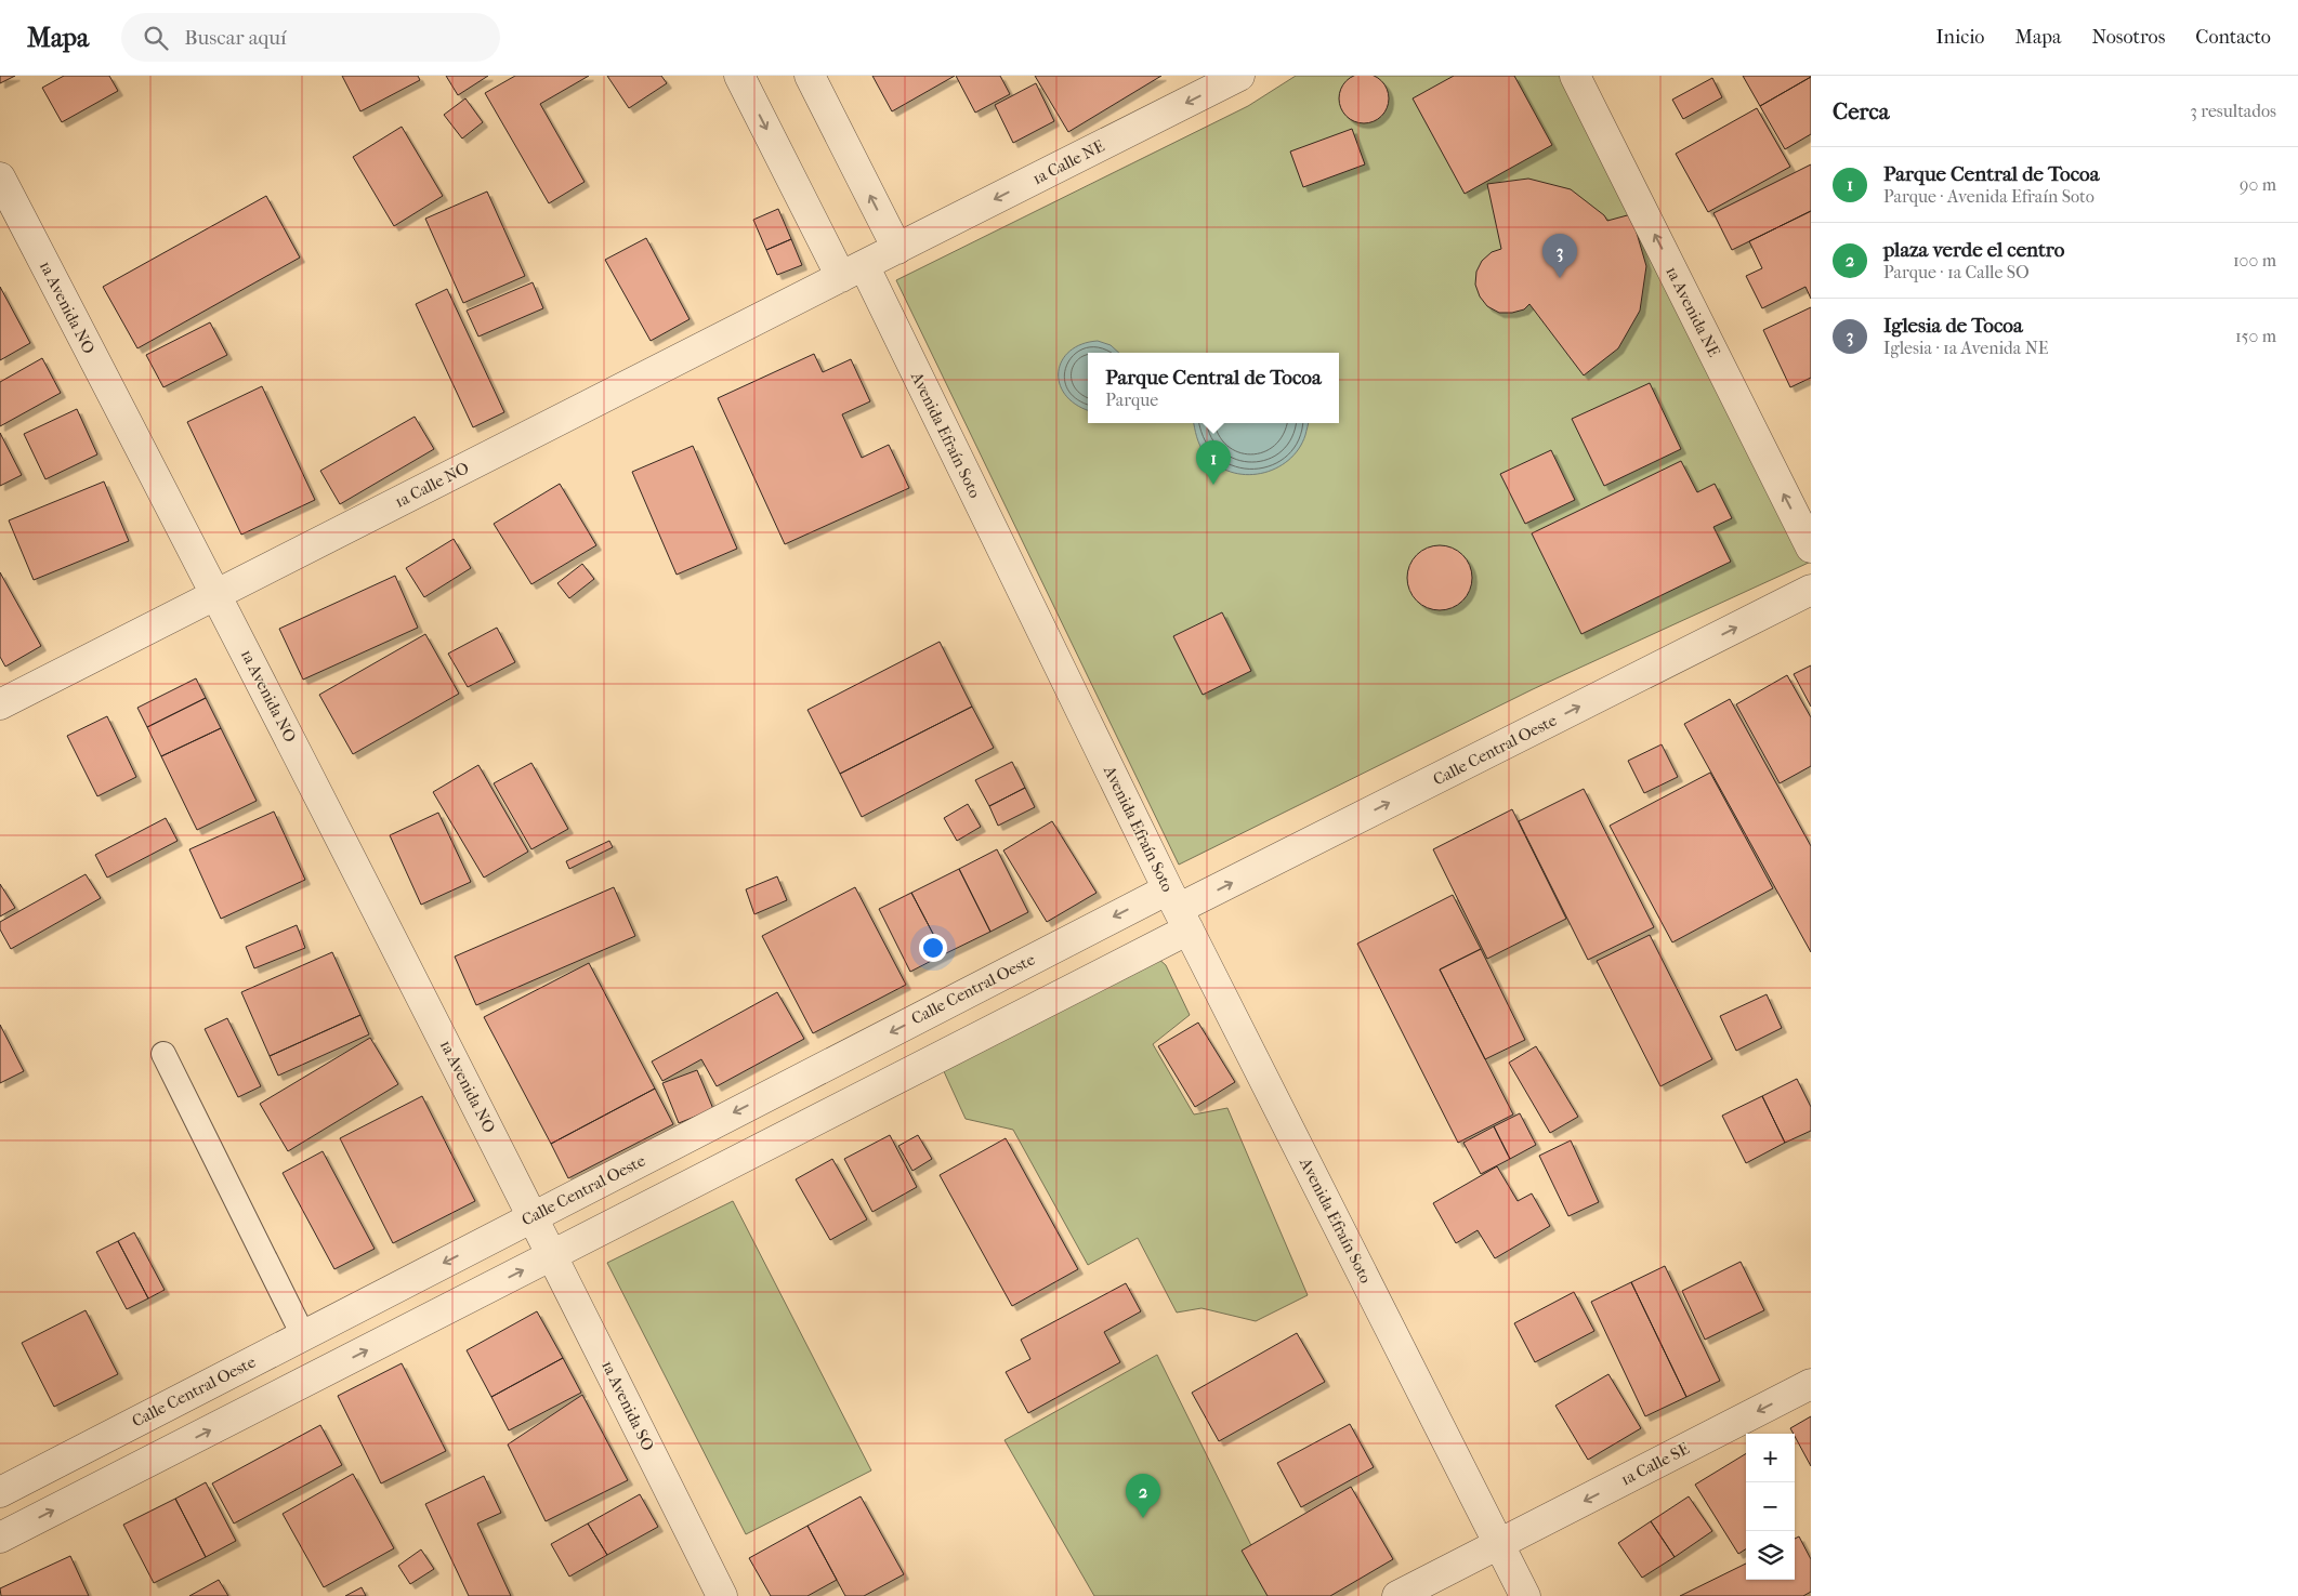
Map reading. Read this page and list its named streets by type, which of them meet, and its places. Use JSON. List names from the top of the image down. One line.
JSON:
{"streets":{"street":["1a Calle NE","1a Avenida NO","1a Avenida NE","Avenida Efraín Soto","1a Calle NO","Calle Central Oeste","1a Avenida SO","1a Calle SE"]},"crossings":[["1a Avenida NO","1a Calle NO"],["1a Avenida NO","Calle Central Oeste"],["1a Avenida NO","1a Avenida SO"],["Avenida Efraín Soto","1a Calle NO"],["Avenida Efraín Soto","Calle Central Oeste"],["Avenida Efraín Soto","1a Calle SE"],["Calle Central Oeste","1a Avenida SO"]],"one_way":["1a Calle NE","1a Avenida NE","1a Calle SE"],"page":{"header":"Mapa","search":"Buscar aquí","nav":["Inicio","Mapa","Nosotros","Contacto"],"heading":["Cerca","3 resultados"],"list":[{"mark":"1","name":"Parque Central de Tocoa","note":"Parque · Avenida Efraín Soto","value":"90 m"},{"mark":"2","name":"plaza verde el centro","note":"Parque · 1a Calle SO","value":"100 m"},{"mark":"3","name":"Iglesia de Tocoa","note":"Iglesia · 1a Avenida NE","value":"150 m"}],"pins":["3","1","2"],"popup":["Parque Central de Tocoa","Parque"],"map_buttons":["+","−"]}}
